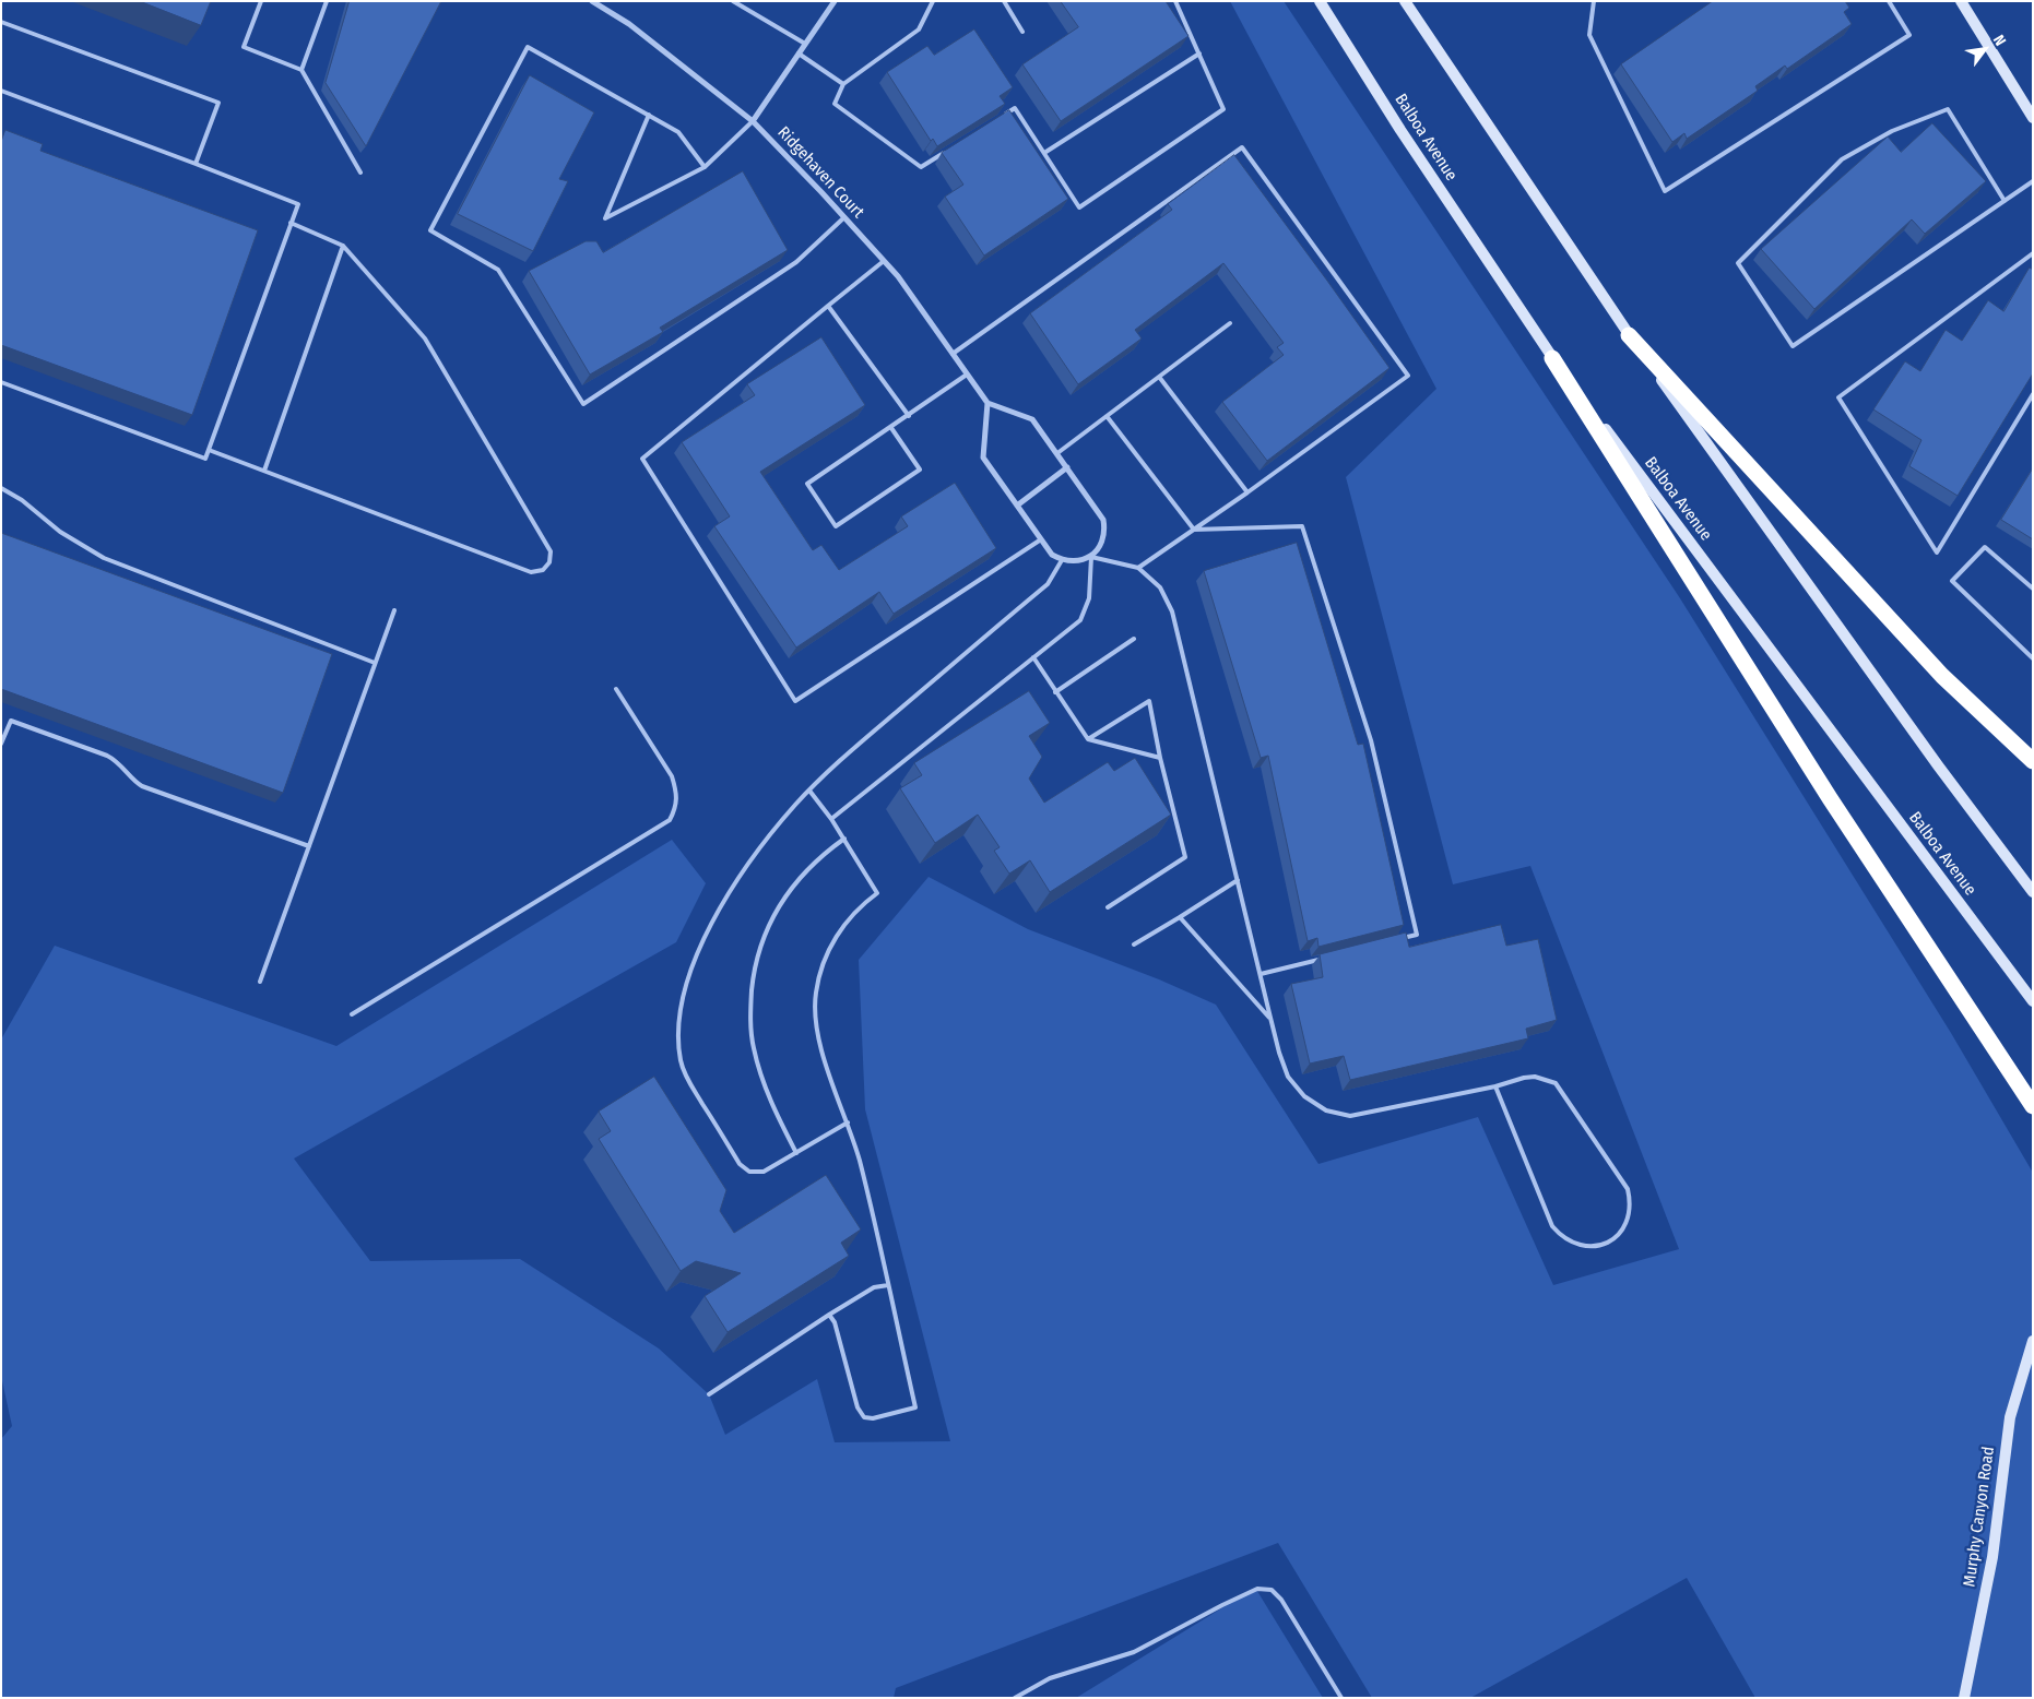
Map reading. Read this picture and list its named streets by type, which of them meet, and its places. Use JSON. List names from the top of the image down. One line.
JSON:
{"streets":{"main road":["Balboa Avenue","Murphy Canyon Road"],"street":["Ridgehaven Court"]},"north":"top right"}
